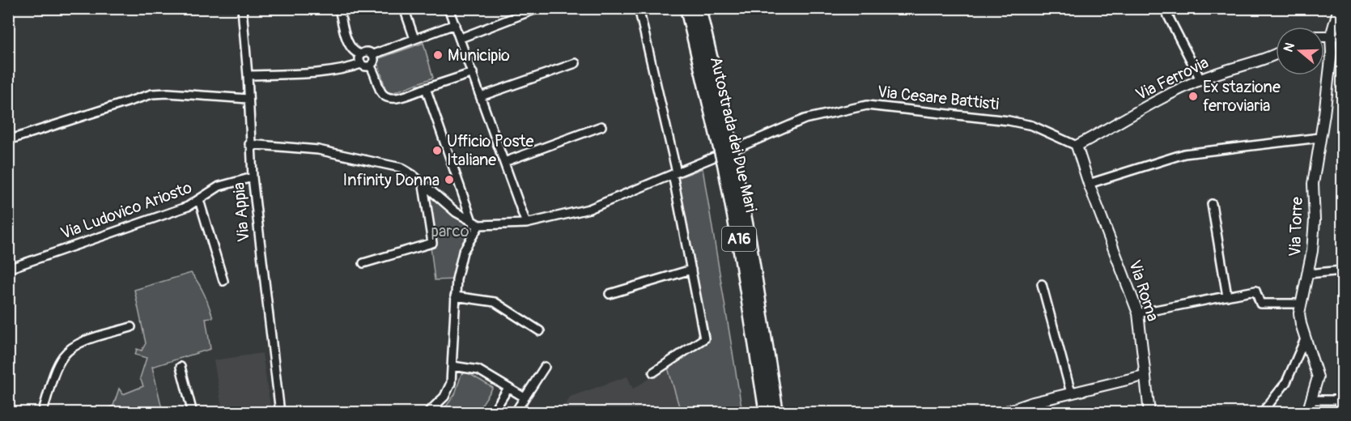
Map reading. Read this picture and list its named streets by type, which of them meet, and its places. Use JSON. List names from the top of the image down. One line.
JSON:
{"streets":{"highway":["Autostrada dei Due Mari","A16"],"street":["Via Ferrovia","Via Cesare Battisti","Via Ludovico Ariosto","Via Appia","Via Torre","Via Roma"]},"crossings":[["Via Ferrovia","Via Cesare Battisti"],["Via Ferrovia","Via Roma"],["Via Cesare Battisti","Via Roma"],["Via Ludovico Ariosto","Via Appia"]],"parks":["parco"],"places":["Municipio","Ex stazione ferroviaria","Ufficio Poste Italiane","Infinity Donna"],"north":"left"}
